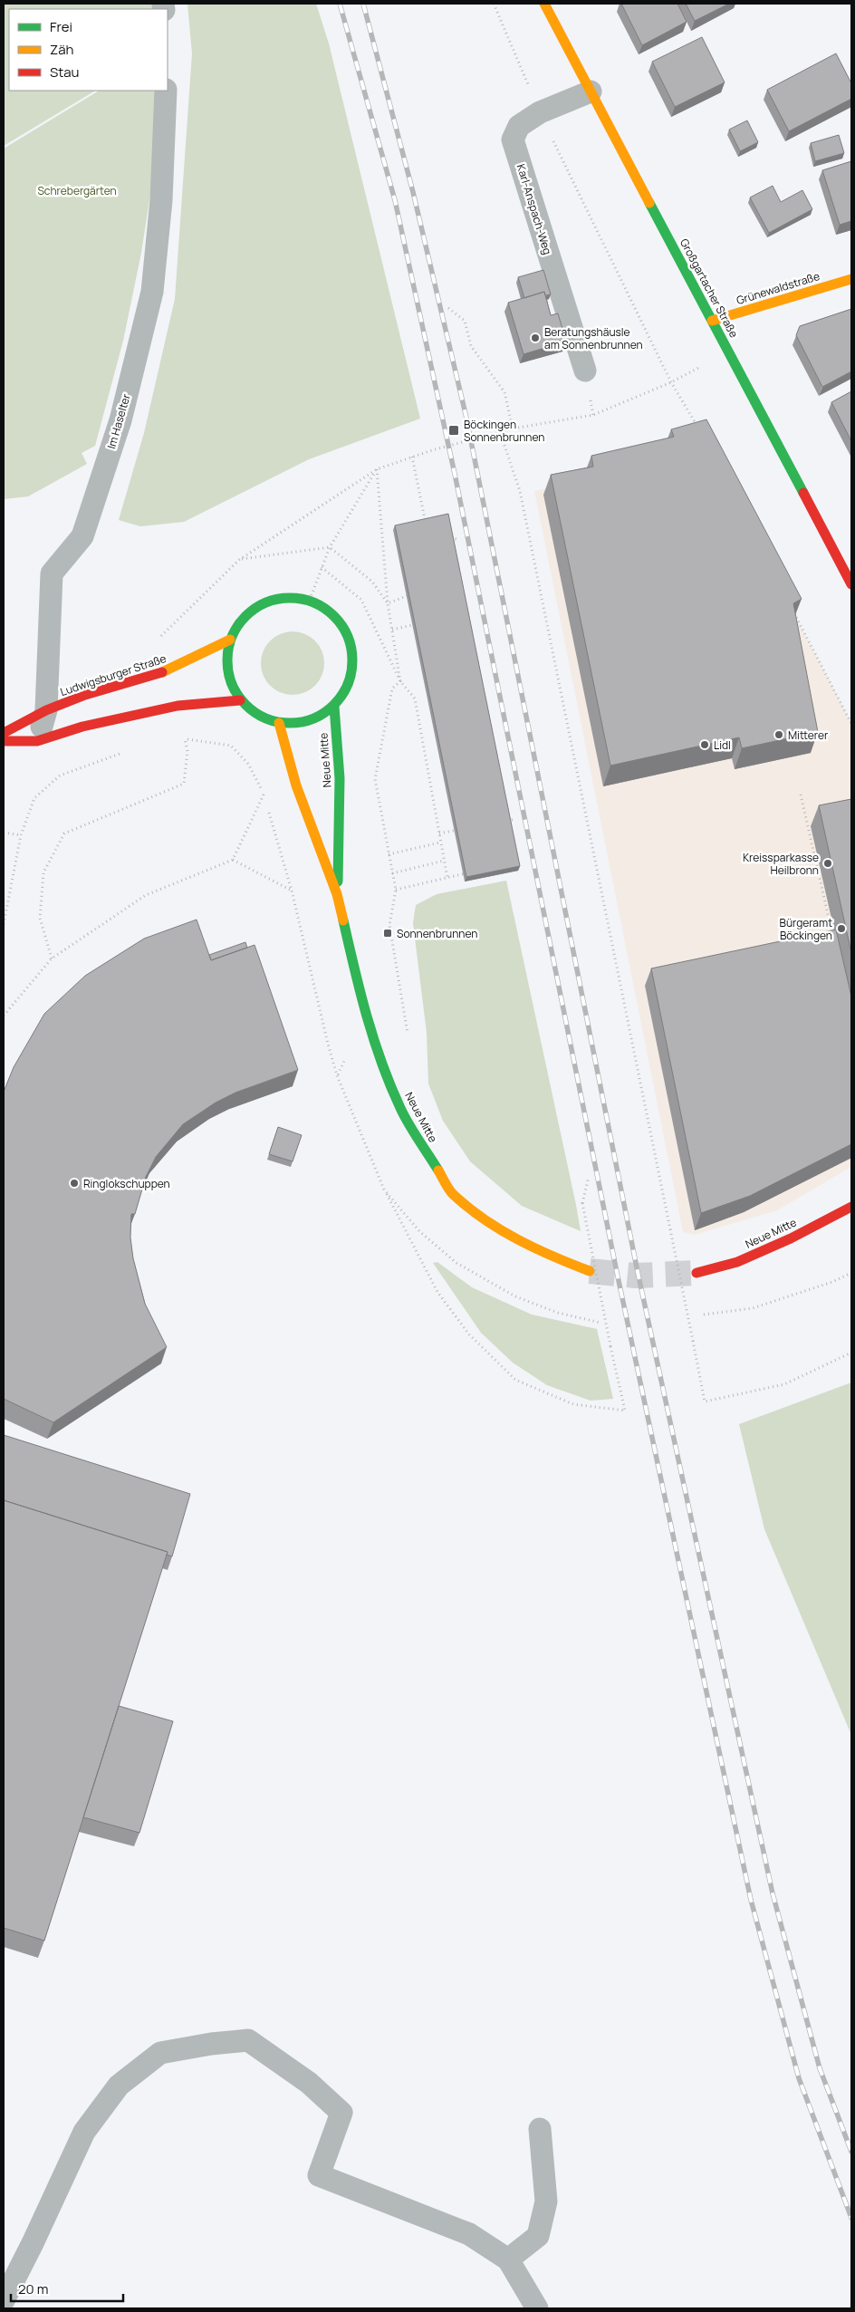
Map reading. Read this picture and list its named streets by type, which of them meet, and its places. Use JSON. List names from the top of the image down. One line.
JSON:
{"streets":{"street":["Großgartacher Straße","Grünewaldstraße","Ludwigsburger Straße","Neue Mitte"],"lane":["Karl-Anspach-Weg","Im Haselter"]},"crossings":[["Karl-Anspach-Weg","Großgartacher Straße"],["Großgartacher Straße","Grünewaldstraße"],["Im Haselter","Ludwigsburger Straße"],["Ludwigsburger Straße","Neue Mitte"]],"parks":["Schrebergärten"],"places":{"other":["Beratungshäusle am Sonnenbrunnen","Mitterer","Lidl","Kreissparkasse Heilbronn","Bürgeramt Böckingen","Ringlokschuppen"],"transit":["Böckingen Sonnenbrunnen","Sonnenbrunnen"]},"legend":["Frei","Zäh","Stau"],"scale_bar":"20 m"}
